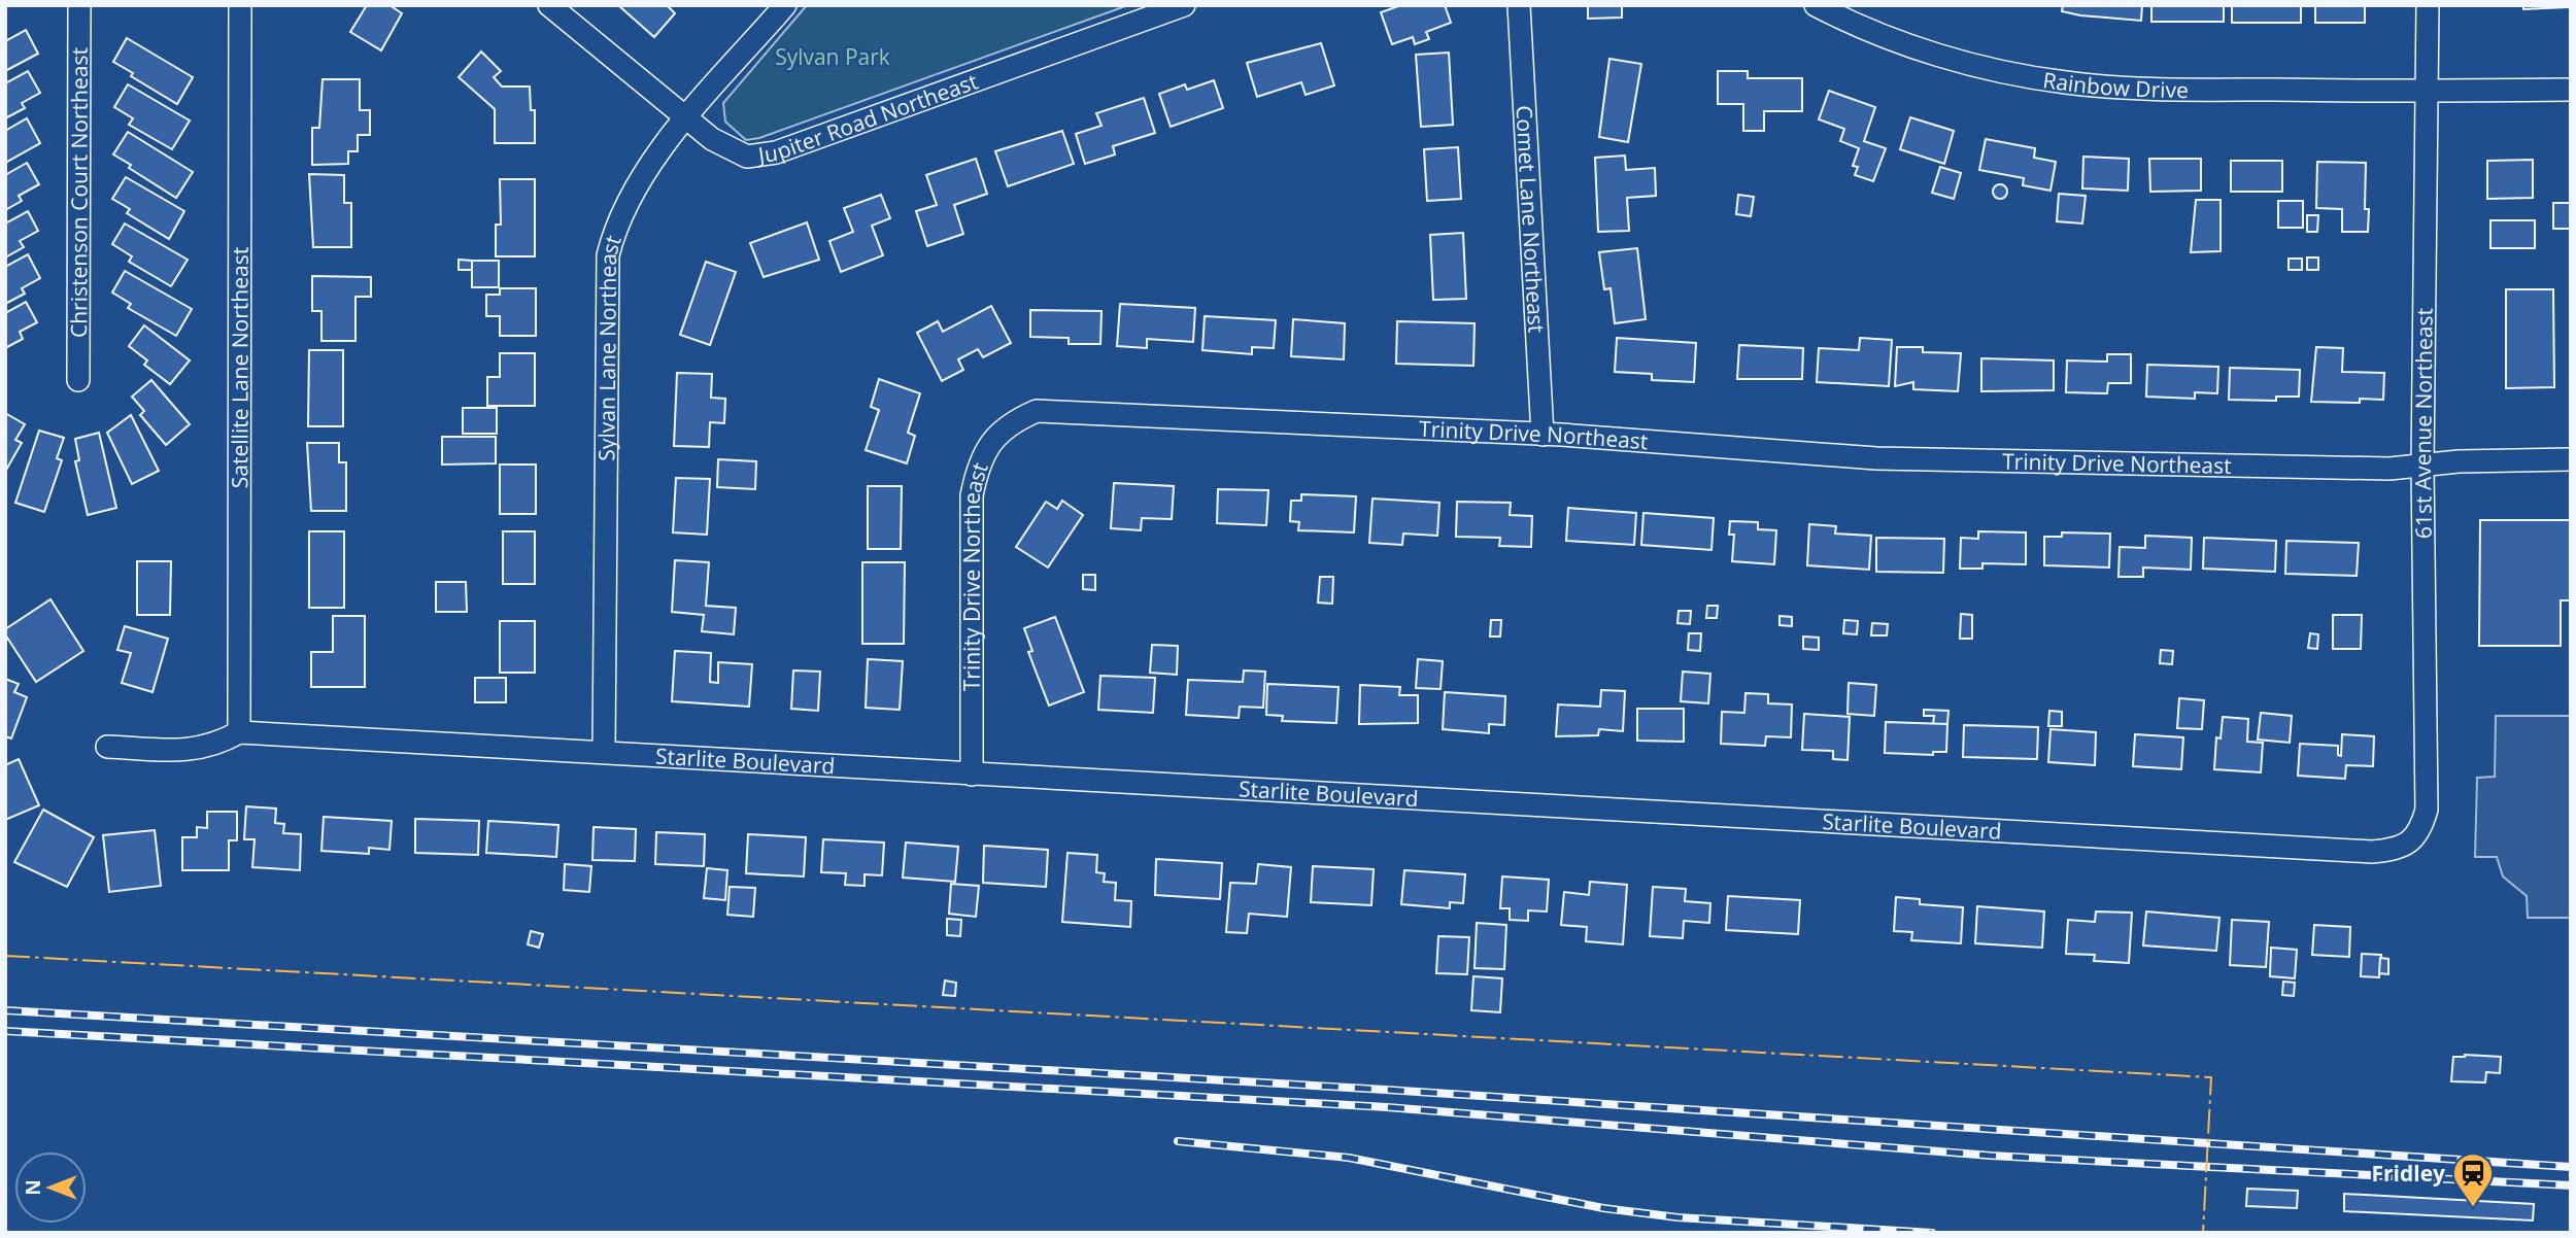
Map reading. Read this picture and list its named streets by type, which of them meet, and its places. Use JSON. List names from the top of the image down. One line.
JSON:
{"streets":{"street":["Rainbow Drive","Jupiter Road Northeast","Christenson Court Northeast","Comet Lane Northeast","Sylvan Lane Northeast","Satellite Lane Northeast","61st Avenue Northeast","Trinity Drive Northeast","Starlite Boulevard"]},"crossings":[["Rainbow Drive","61st Avenue Northeast"],["Jupiter Road Northeast","Sylvan Lane Northeast"],["Comet Lane Northeast","Trinity Drive Northeast"],["Sylvan Lane Northeast","Starlite Boulevard"],["Satellite Lane Northeast","Starlite Boulevard"],["61st Avenue Northeast","Trinity Drive Northeast"],["61st Avenue Northeast","Starlite Boulevard"],["Trinity Drive Northeast","Starlite Boulevard"]],"parks":["Sylvan Park"],"places":{"station":["Fridley"]},"north":"left"}
